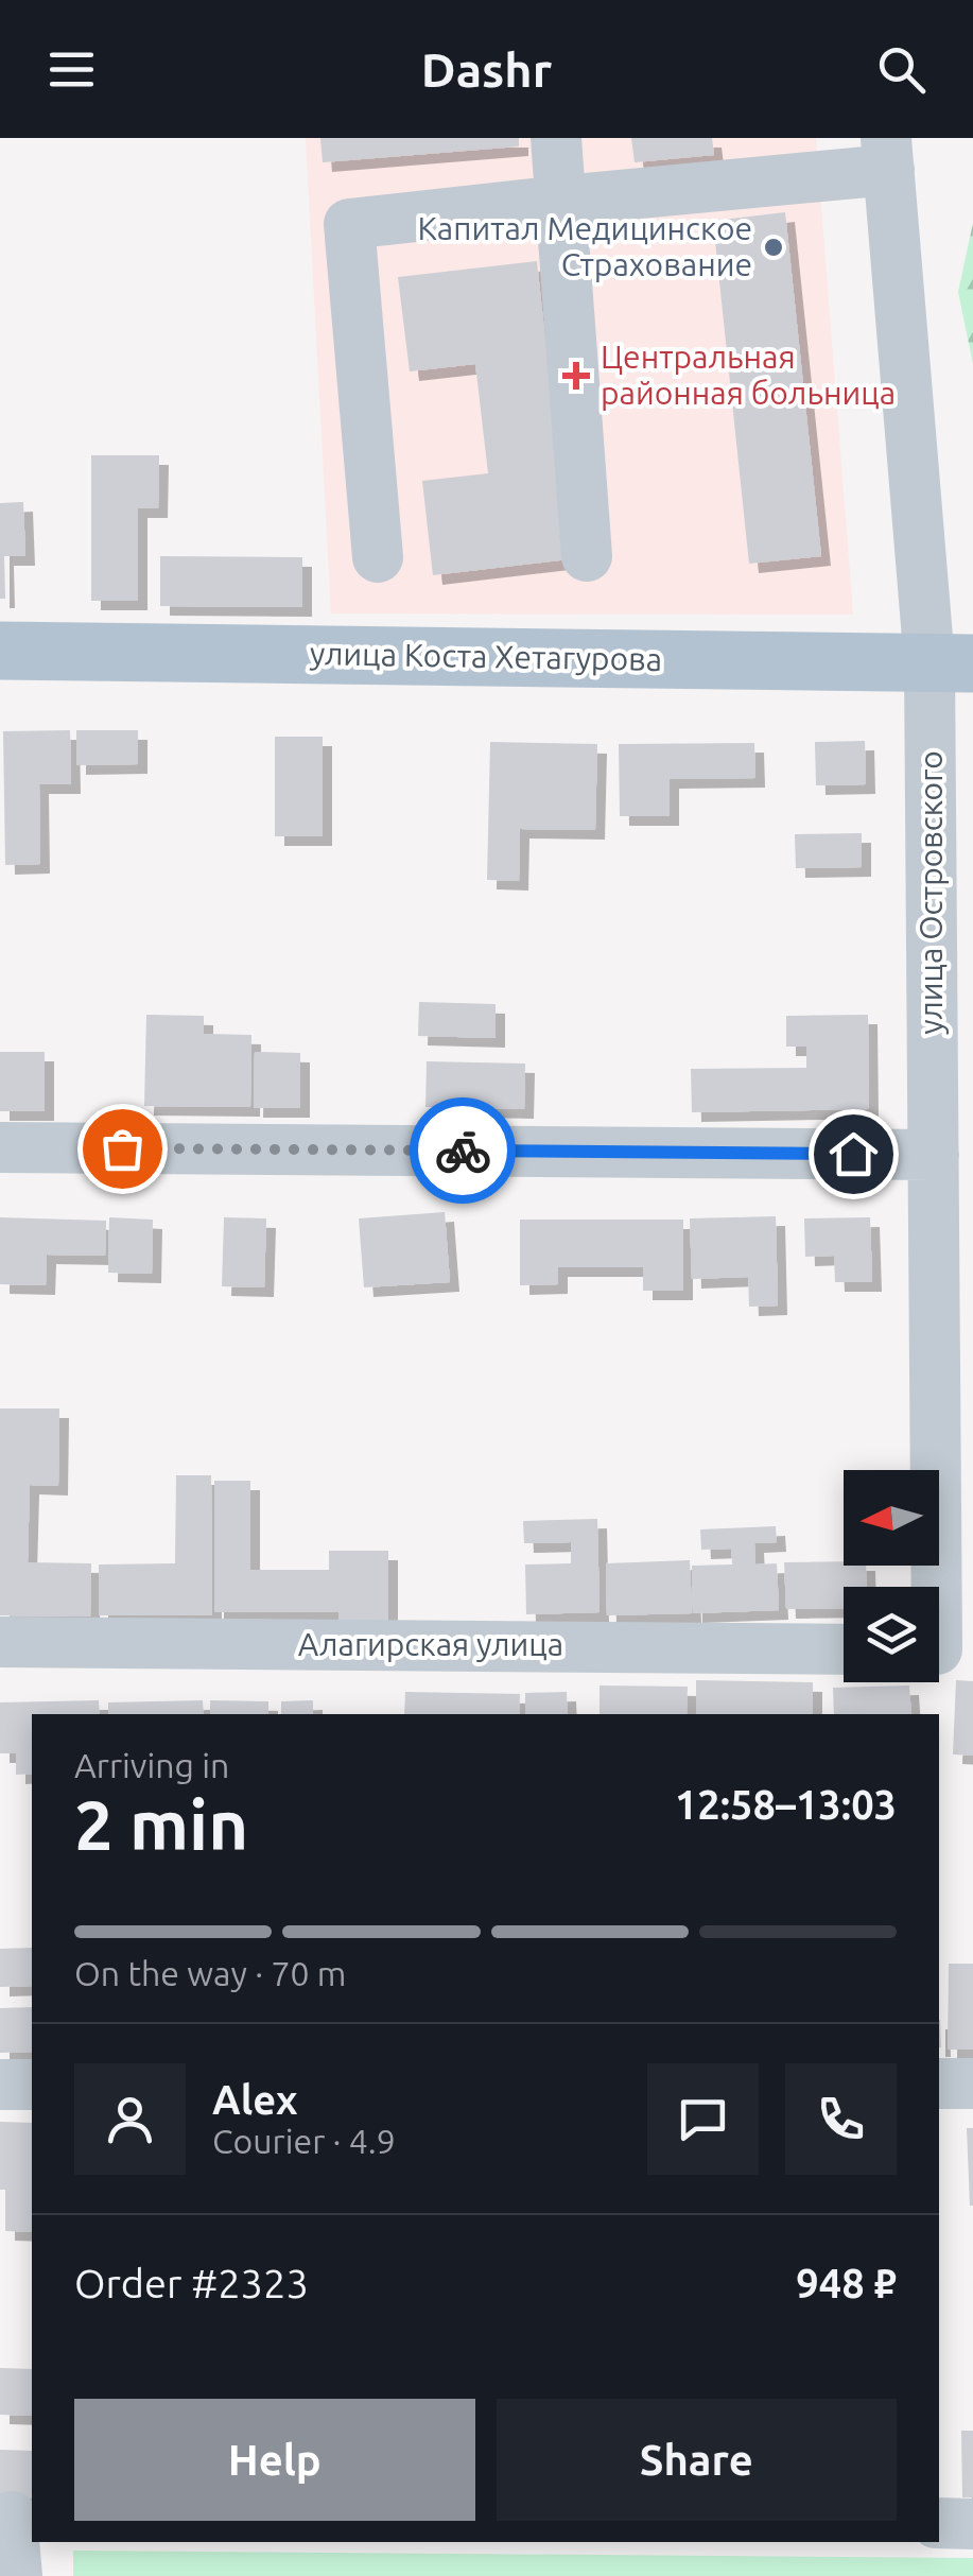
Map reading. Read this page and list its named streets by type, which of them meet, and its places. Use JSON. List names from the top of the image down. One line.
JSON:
{"streets":{"main road":["улица Коста Хетагурова"],"street":["улица Островского","Алагирская улица"]},"crossings":[["улица Коста Хетагурова","улица Островского"]],"places":{"other":["Капитал Медицинское Страхование"],"health":["Центральная районная больница"]},"north":"left","page":{"header":"Dashr","heading":["2 min","Arriving in","12:58–13:03"],"panel":["Alex","Courier · 4.9","Order #2323","948 ₽"],"bar":"On the way · 70 m","buttons":["Help","Share"]}}
